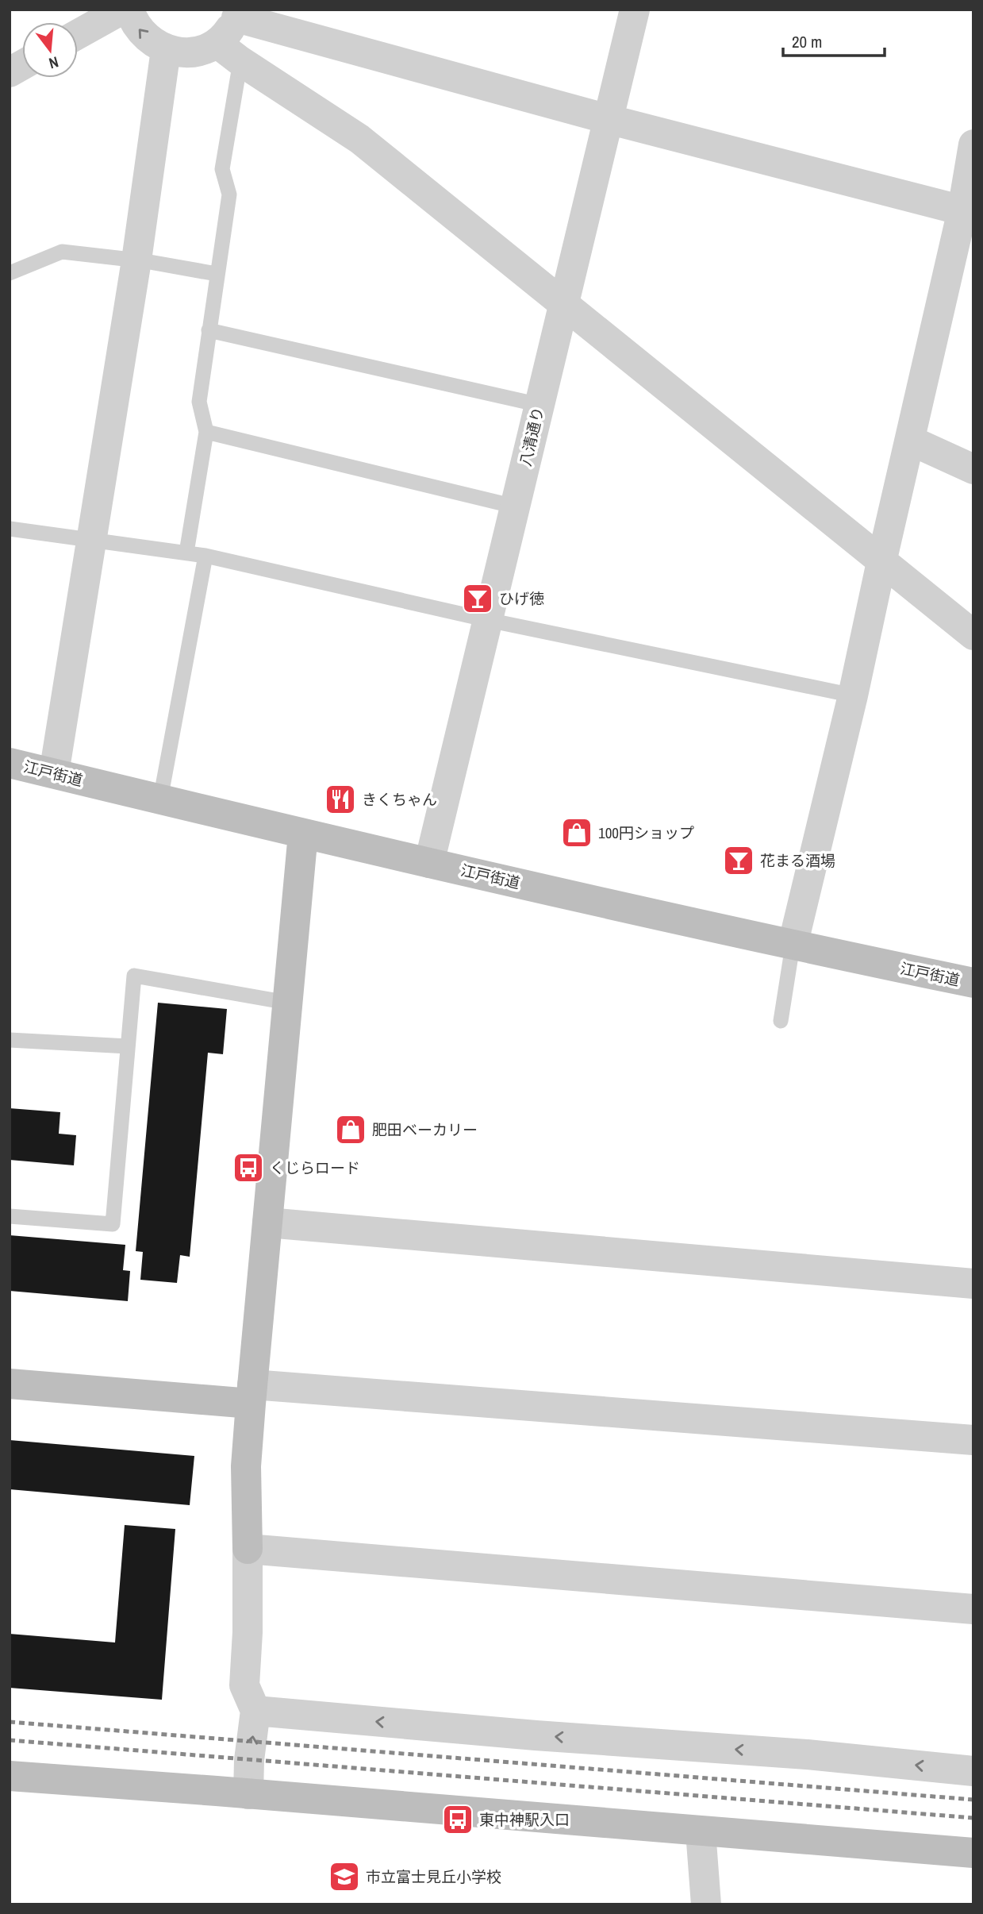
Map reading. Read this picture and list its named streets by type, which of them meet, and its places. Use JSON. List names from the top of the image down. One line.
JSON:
{"streets":{"street":["八清通り","江戸街道"]},"crossings":[["八清通り","江戸街道"]],"places":{"bar":["ひげ徳","花まる酒場"],"restaurant":["きくちゃん"],"shop":["100円ショップ","肥田ベーカリー"],"bus stop":["くじらロード","東中神駅入口"],"school or university":["市立富士見丘小学校"]},"scale_bar":"20 m","north":"bottom"}
